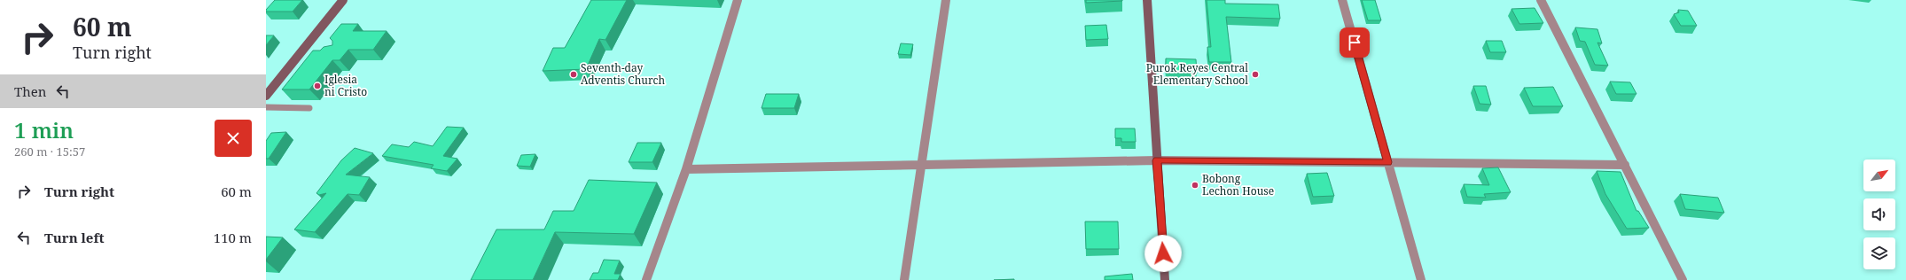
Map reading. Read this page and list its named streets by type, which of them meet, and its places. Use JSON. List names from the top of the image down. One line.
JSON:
{"places":["Seventh-day Adventis Church","Purok Reyes Central Elementary School","Iglesia ni Cristo","Bobong Lechon House"],"north":"top right","page":{"turn":["60 m","Turn right"],"then":"Then","heading":["1 min","260 m · 15:57"],"list":[{"name":"Turn right","value":"60 m"},{"name":"Turn left","value":"110 m"}]}}
